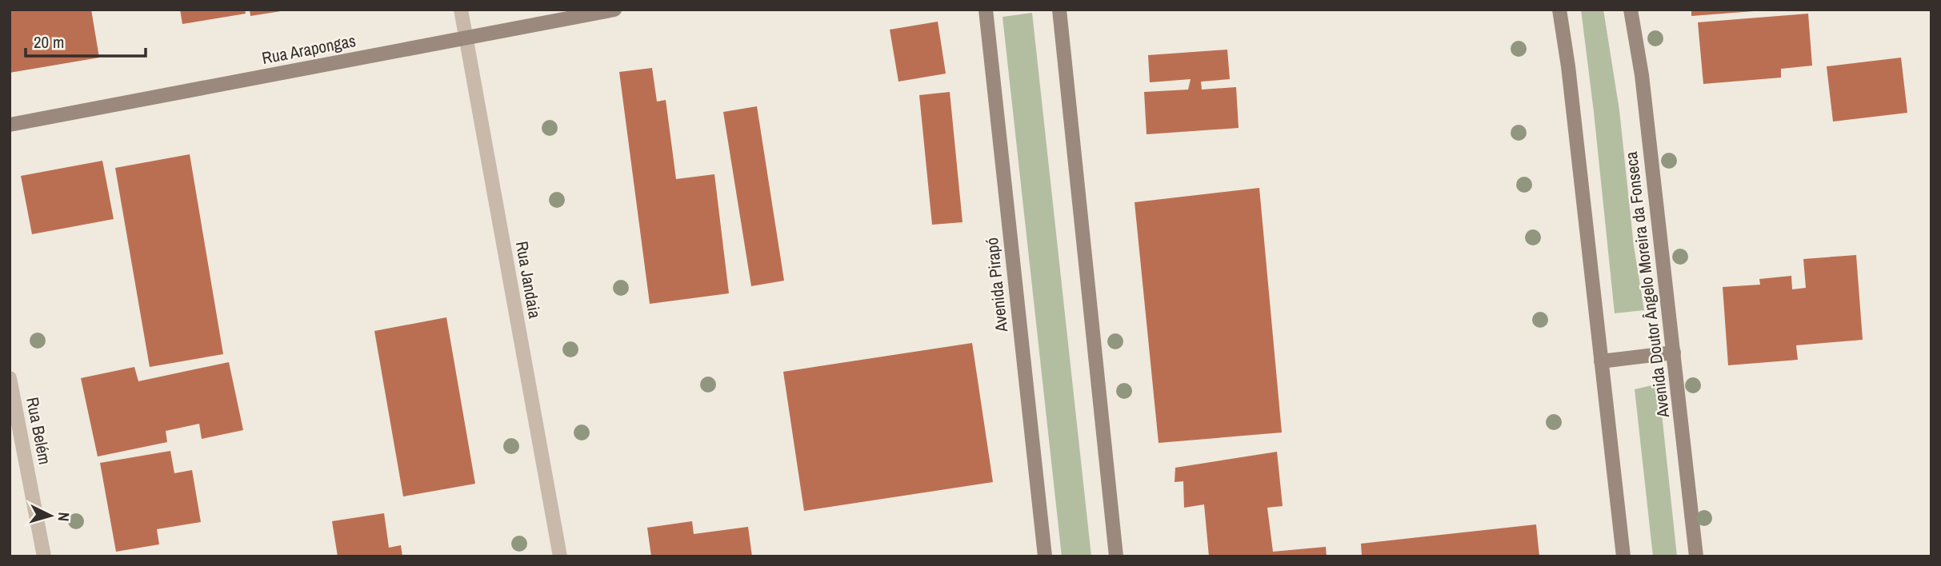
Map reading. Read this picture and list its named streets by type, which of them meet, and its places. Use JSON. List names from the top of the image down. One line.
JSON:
{"streets":{"street":["Rua Arapongas","Rua Jandaia","Avenida Pirapó","Avenida Doutor Ângelo Moreira da Fonseca","Rua Belém"]},"crossings":[["Rua Arapongas","Rua Jandaia"]],"scale_bar":"20 m","north":"right"}
